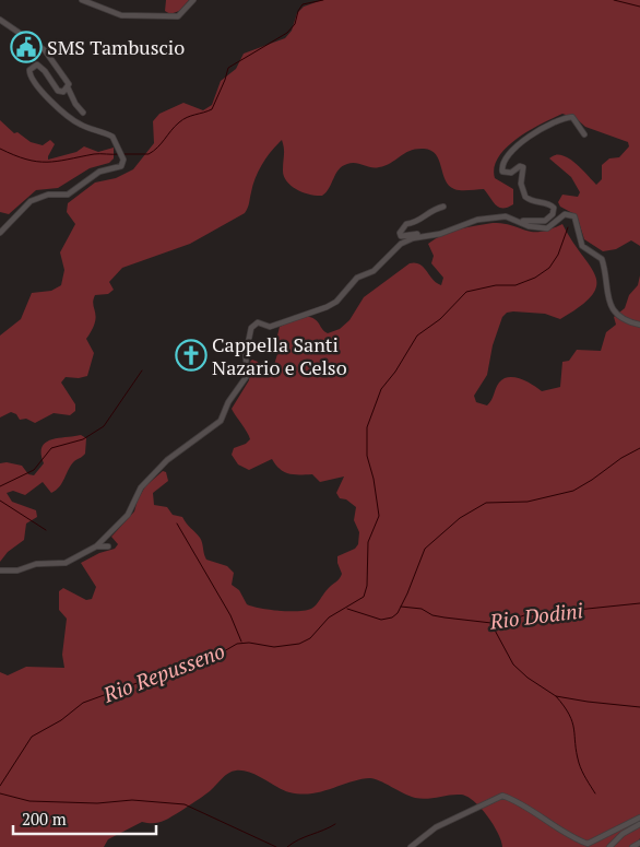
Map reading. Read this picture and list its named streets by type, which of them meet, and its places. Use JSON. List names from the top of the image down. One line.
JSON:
{"water":["Rio Dodini","Rio Repusseno"],"places":{"public building":["SMS Tambuscio"],"church":["Cappella Santi Nazario e Celso"]},"scale_bar":"200 m"}
